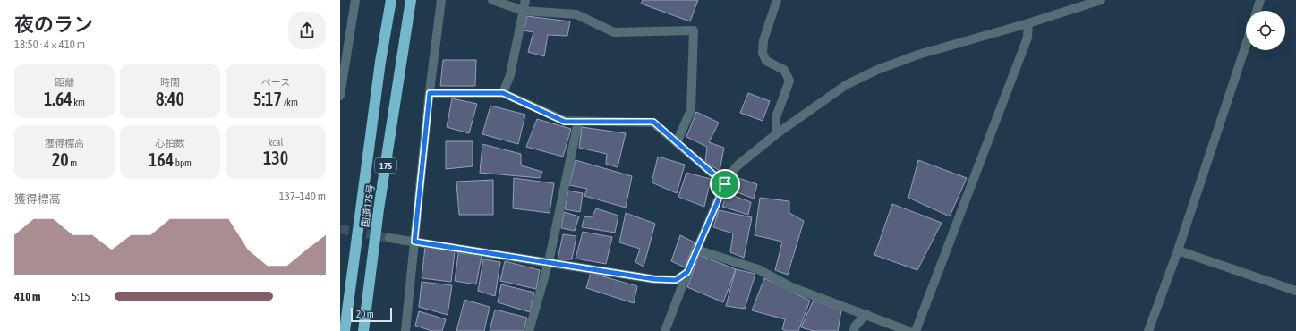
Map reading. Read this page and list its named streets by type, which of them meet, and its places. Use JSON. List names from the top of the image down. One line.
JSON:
{"streets":{"highway":["175","国道175号"]},"scale_bar":"20 m","page":{"heading":["夜のラン","18:50 · 4 × 410 m"],"stats":[["距離","1.64 km"],["時間","8:40"],["ペース","5:17 /km"],["獲得標高","20 m"],["心拍数","164 bpm"],["kcal","130"]],"chart":["獲得標高","137–140 m"],"list":[{"name":"410 m","note":"5:15"}],"scale":"20 m"}}
